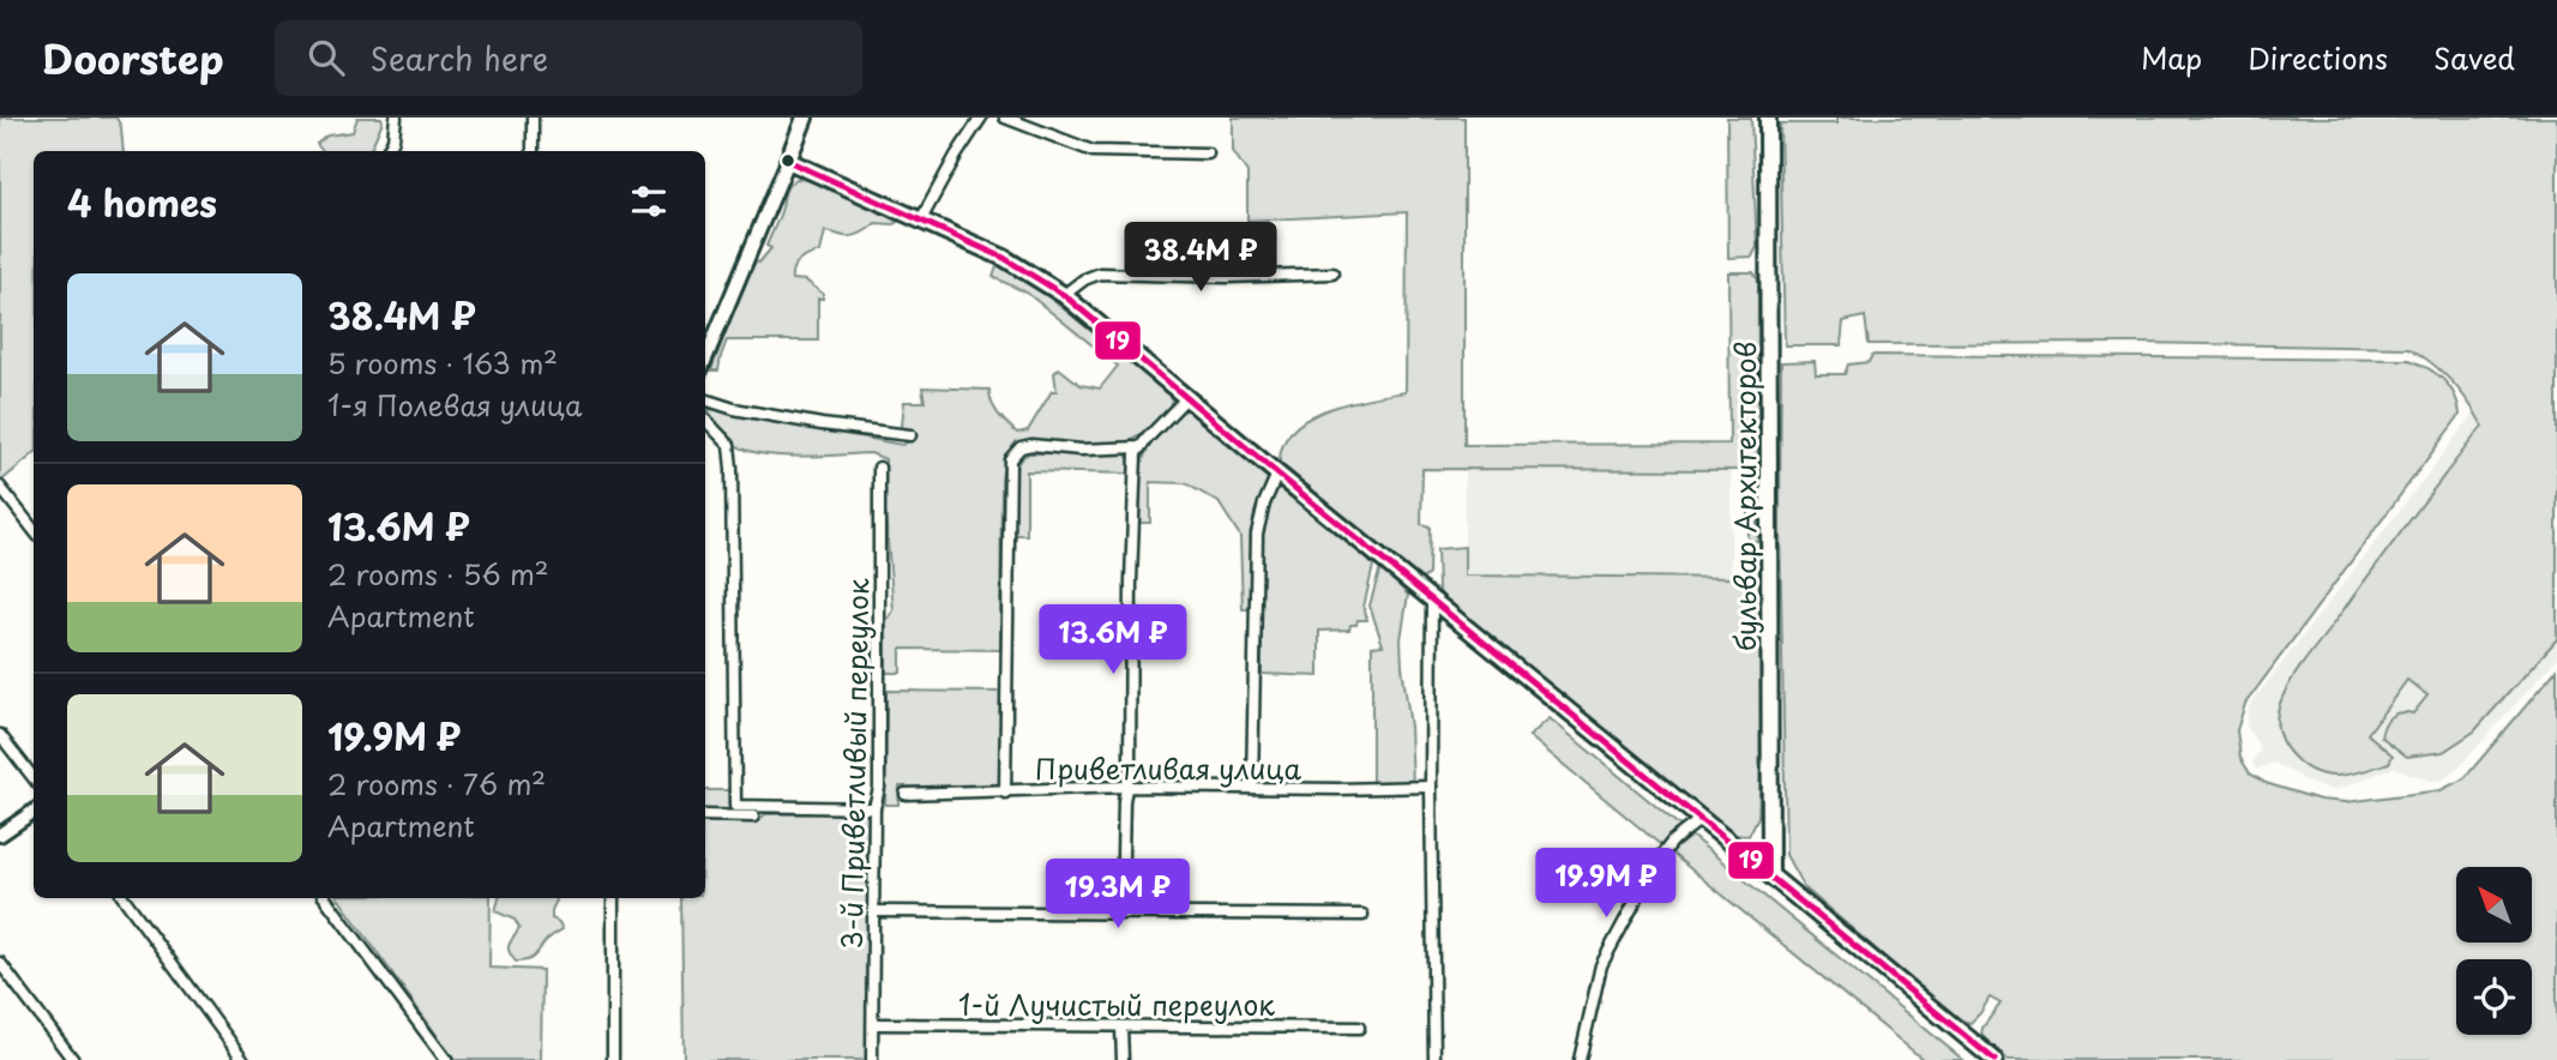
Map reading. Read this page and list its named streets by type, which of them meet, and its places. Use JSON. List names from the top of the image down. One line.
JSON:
{"streets":{"main road":["бульвар Архитекторов"],"street":["3-й Приветливый переулок","Приветливая улица","1-й Лучистый переулок"]},"crossings":[["3-й Приветливый переулок","1-й Лучистый переулок"]],"lines":["transit line 19"],"north":"top left","page":{"header":"Doorstep","search":"Search here","nav":["Map","Directions","Saved"],"heading":"4 homes","price":["38.4M ₽","13.6M ₽","19.9M ₽","19.3M ₽"],"list":[{"name":"38.4M ₽","note":"5 rooms · 163 m² · 1-я Полевая улица"},{"name":"13.6M ₽","note":"2 rooms · 56 m² · Apartment"},{"name":"19.9M ₽","note":"2 rooms · 76 m² · Apartment"}]}}
